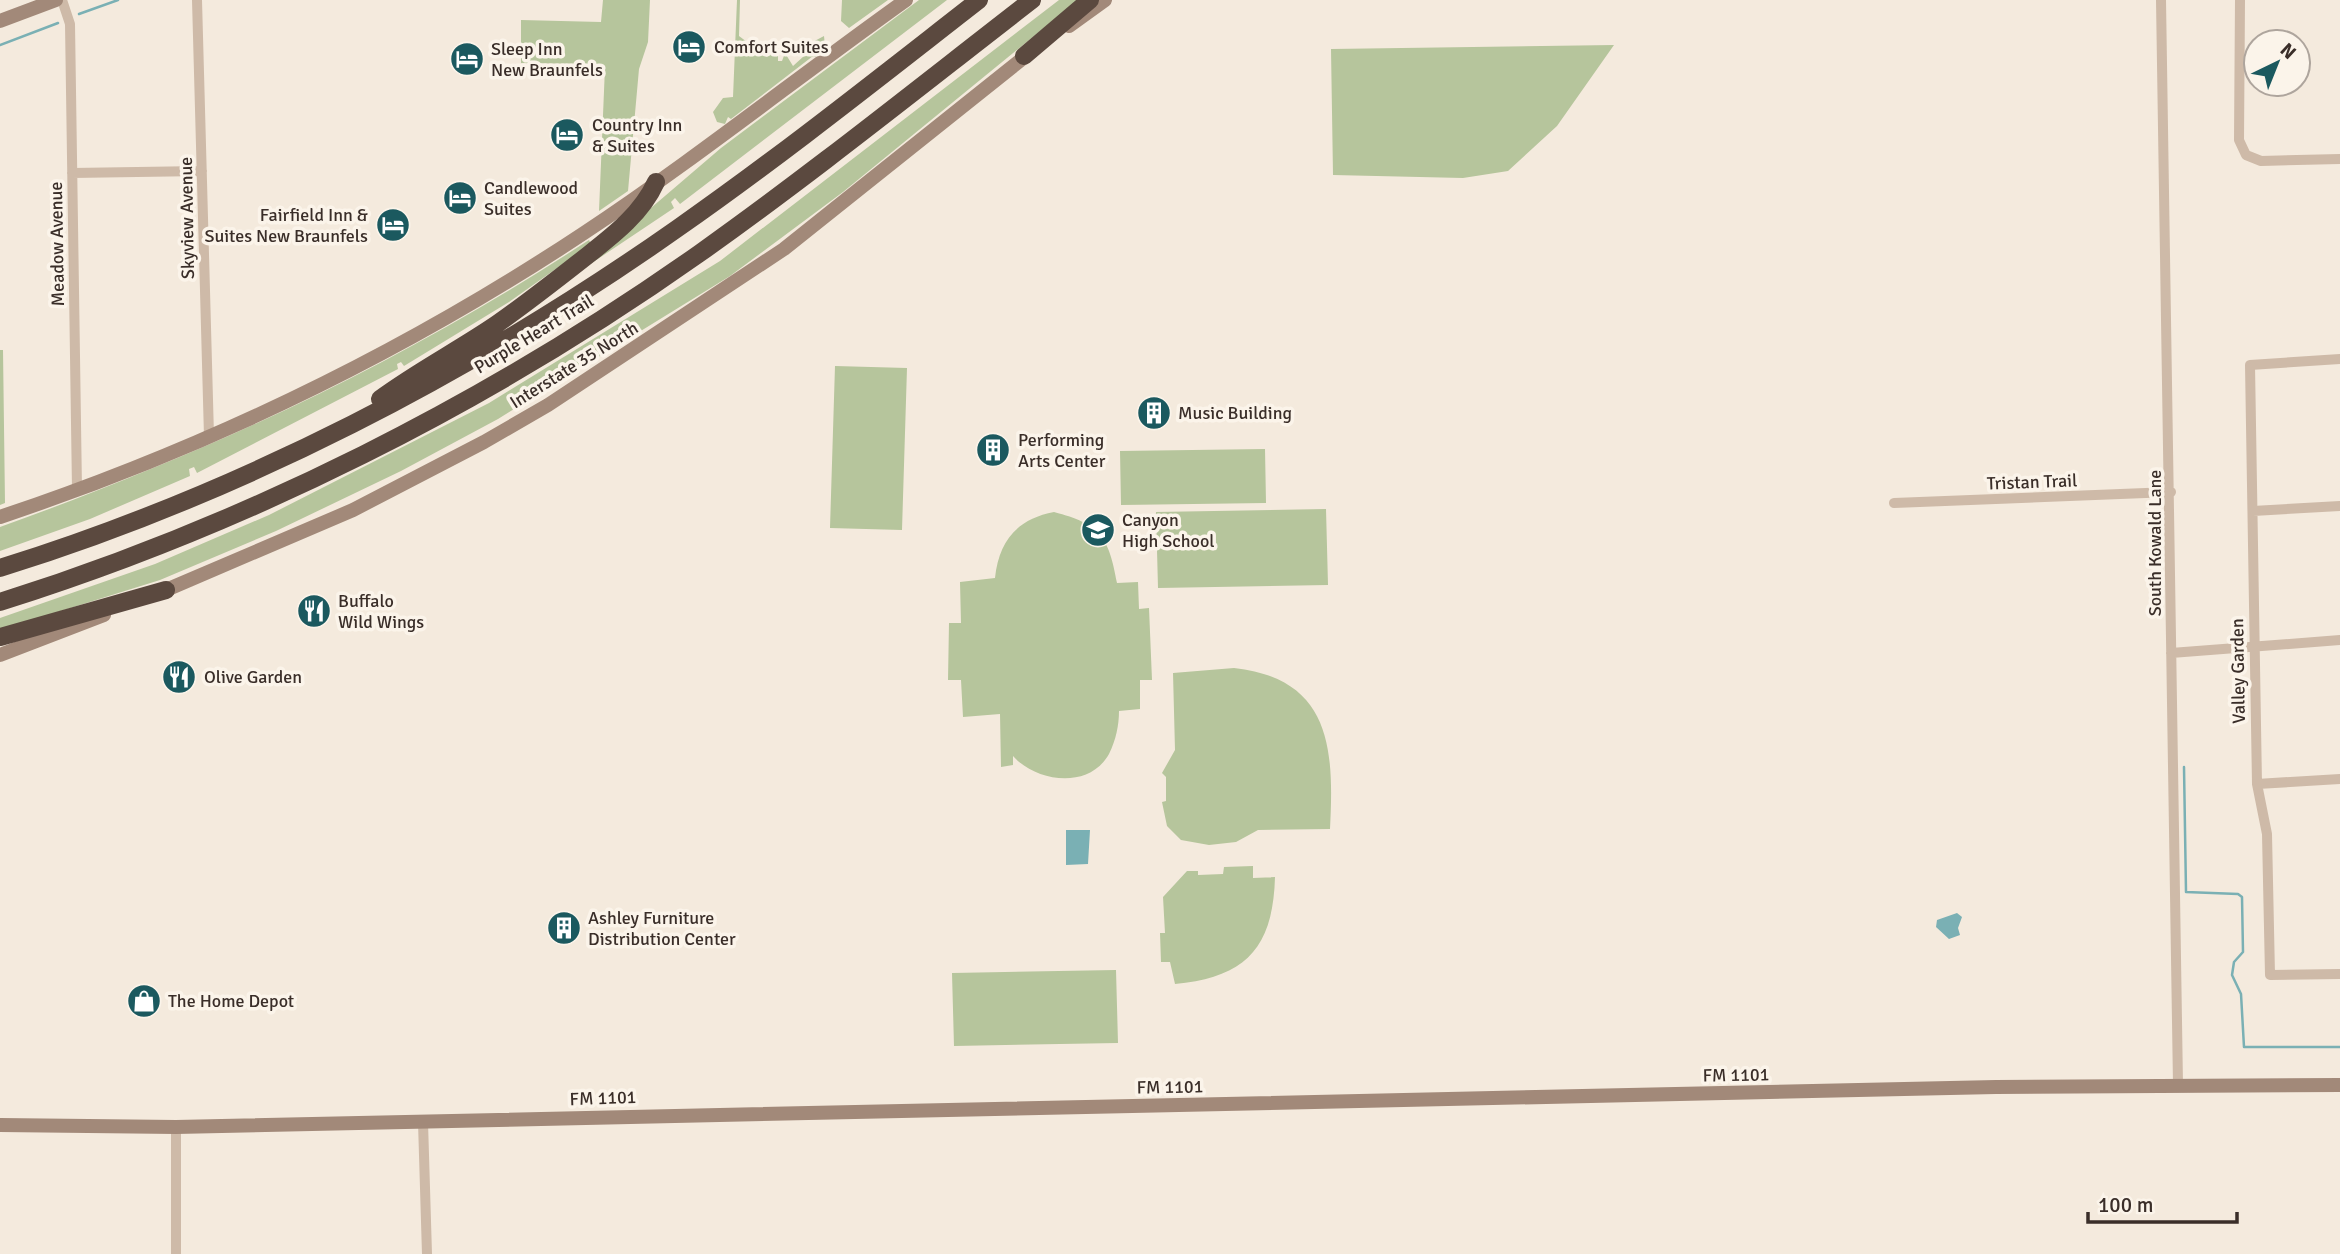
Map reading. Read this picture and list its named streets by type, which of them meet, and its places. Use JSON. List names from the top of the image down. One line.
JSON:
{"streets":{"highway":["Purple Heart Trail"],"main road":["Interstate 35 North","FM 1101"],"street":["Skyview Avenue","Meadow Avenue","Tristan Trail","South Kowald Lane","Valley Garden"]},"crossings":[["Tristan Trail","South Kowald Lane"],["South Kowald Lane","FM 1101"]],"places":{"hotel":["Comfort Suites","Sleep Inn New Braunfels","Country Inn & Suites","Candlewood Suites","Fairfield Inn & Suites New Braunfels"],"building":["Music Building","Performing Arts Center","Ashley Furniture Distribution Center"],"school or university":["Canyon High School"],"restaurant":["Buffalo Wild Wings","Olive Garden"],"shop":["The Home Depot"]},"scale_bar":"100 m","north":"top right"}
